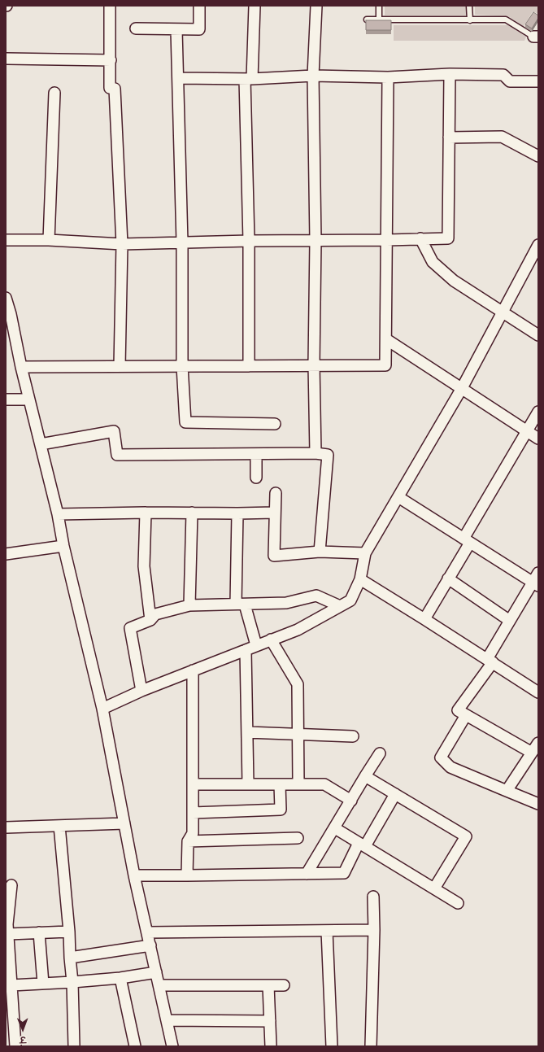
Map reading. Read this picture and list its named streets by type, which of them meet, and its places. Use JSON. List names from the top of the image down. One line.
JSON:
{"north":"bottom"}
